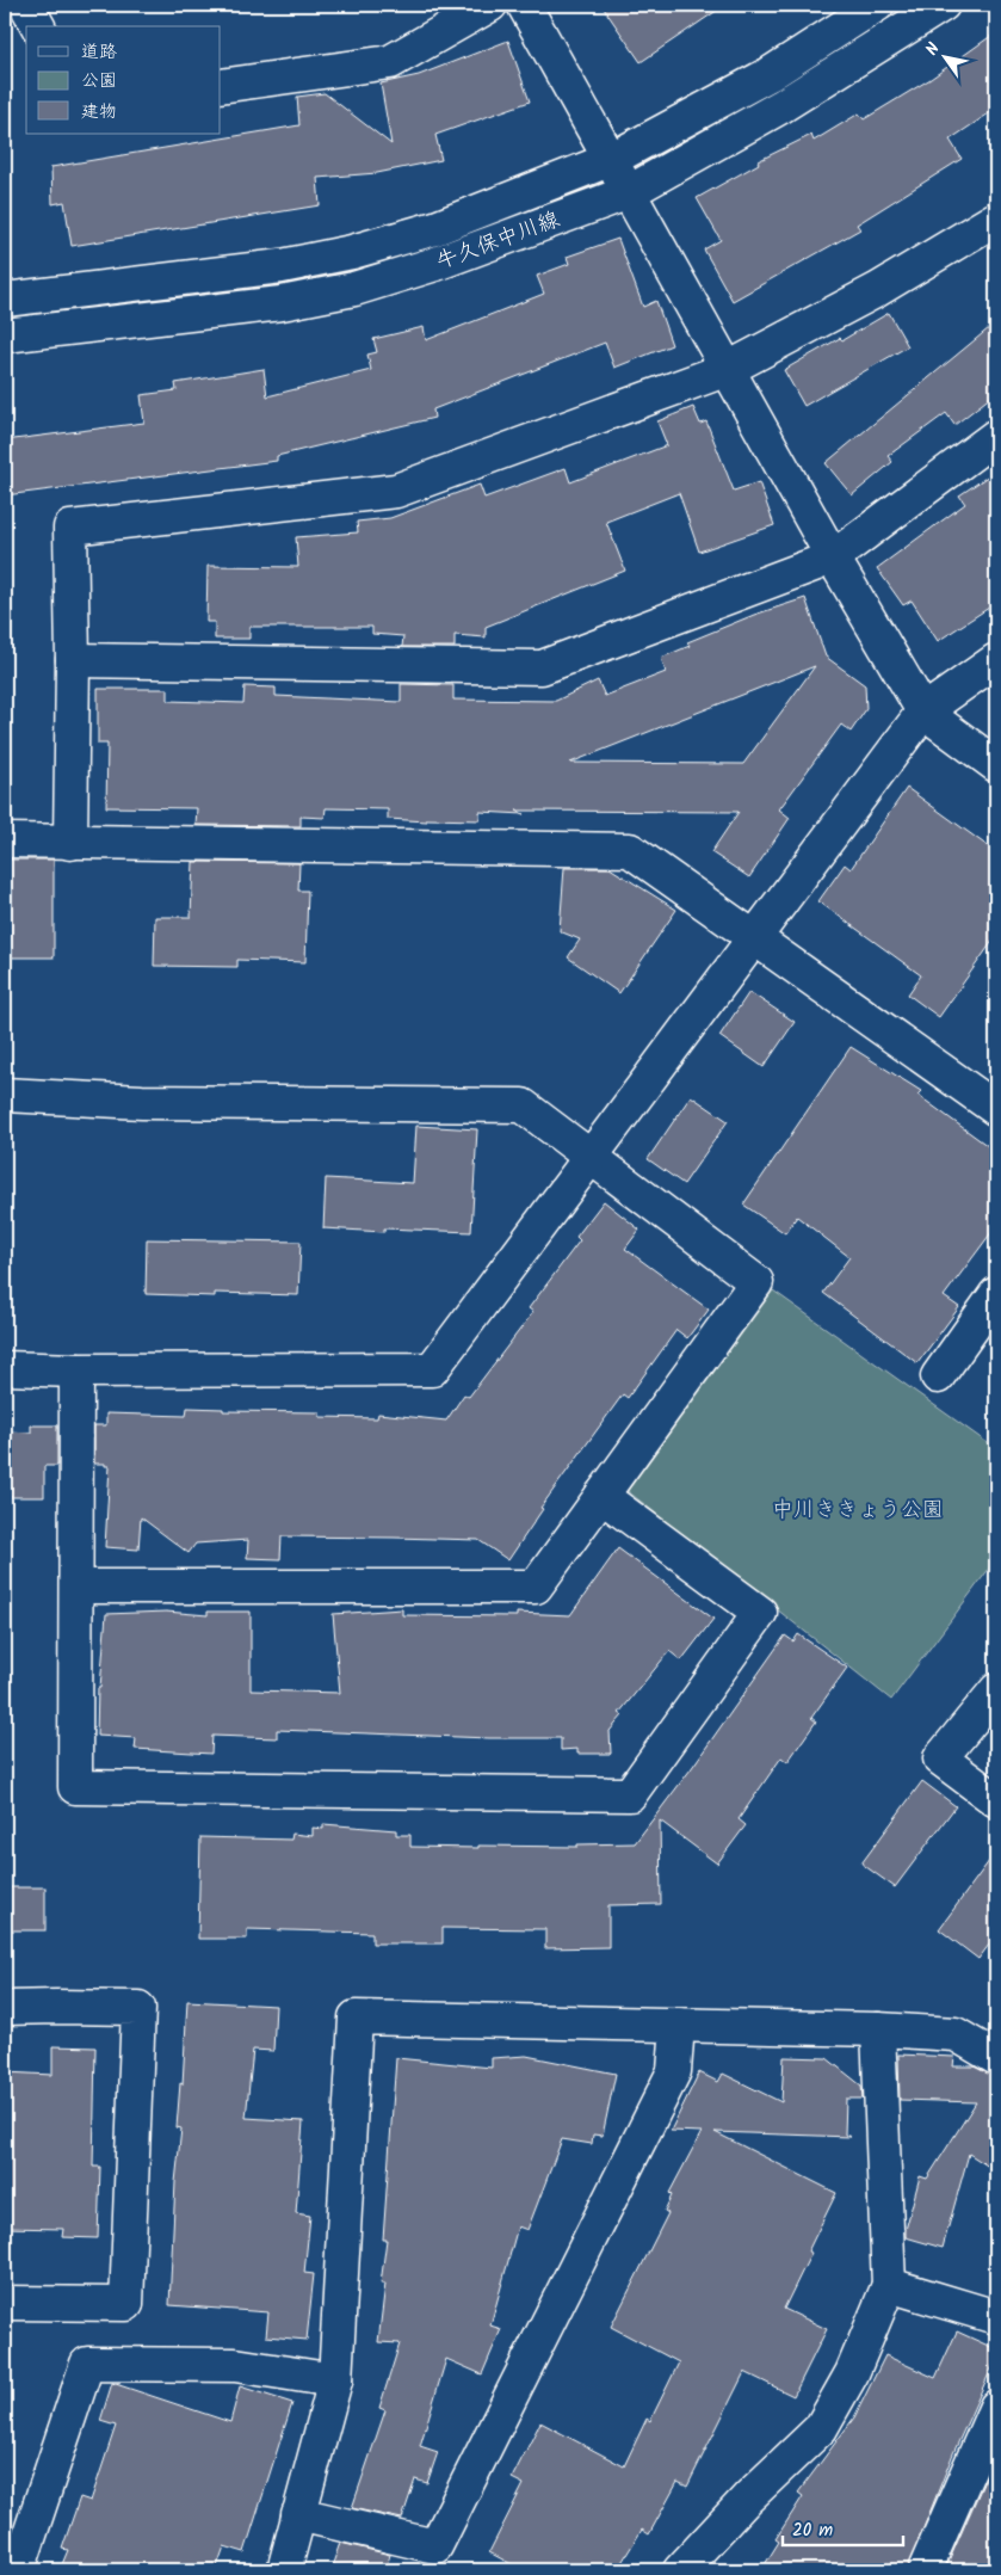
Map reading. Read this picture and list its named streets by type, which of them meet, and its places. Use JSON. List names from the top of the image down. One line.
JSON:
{"streets":{"street":["牛久保中川線"]},"parks":["中川ききょう公園"],"legend":["道路","公園","建物"],"scale_bar":"20 m","north":"top left"}
